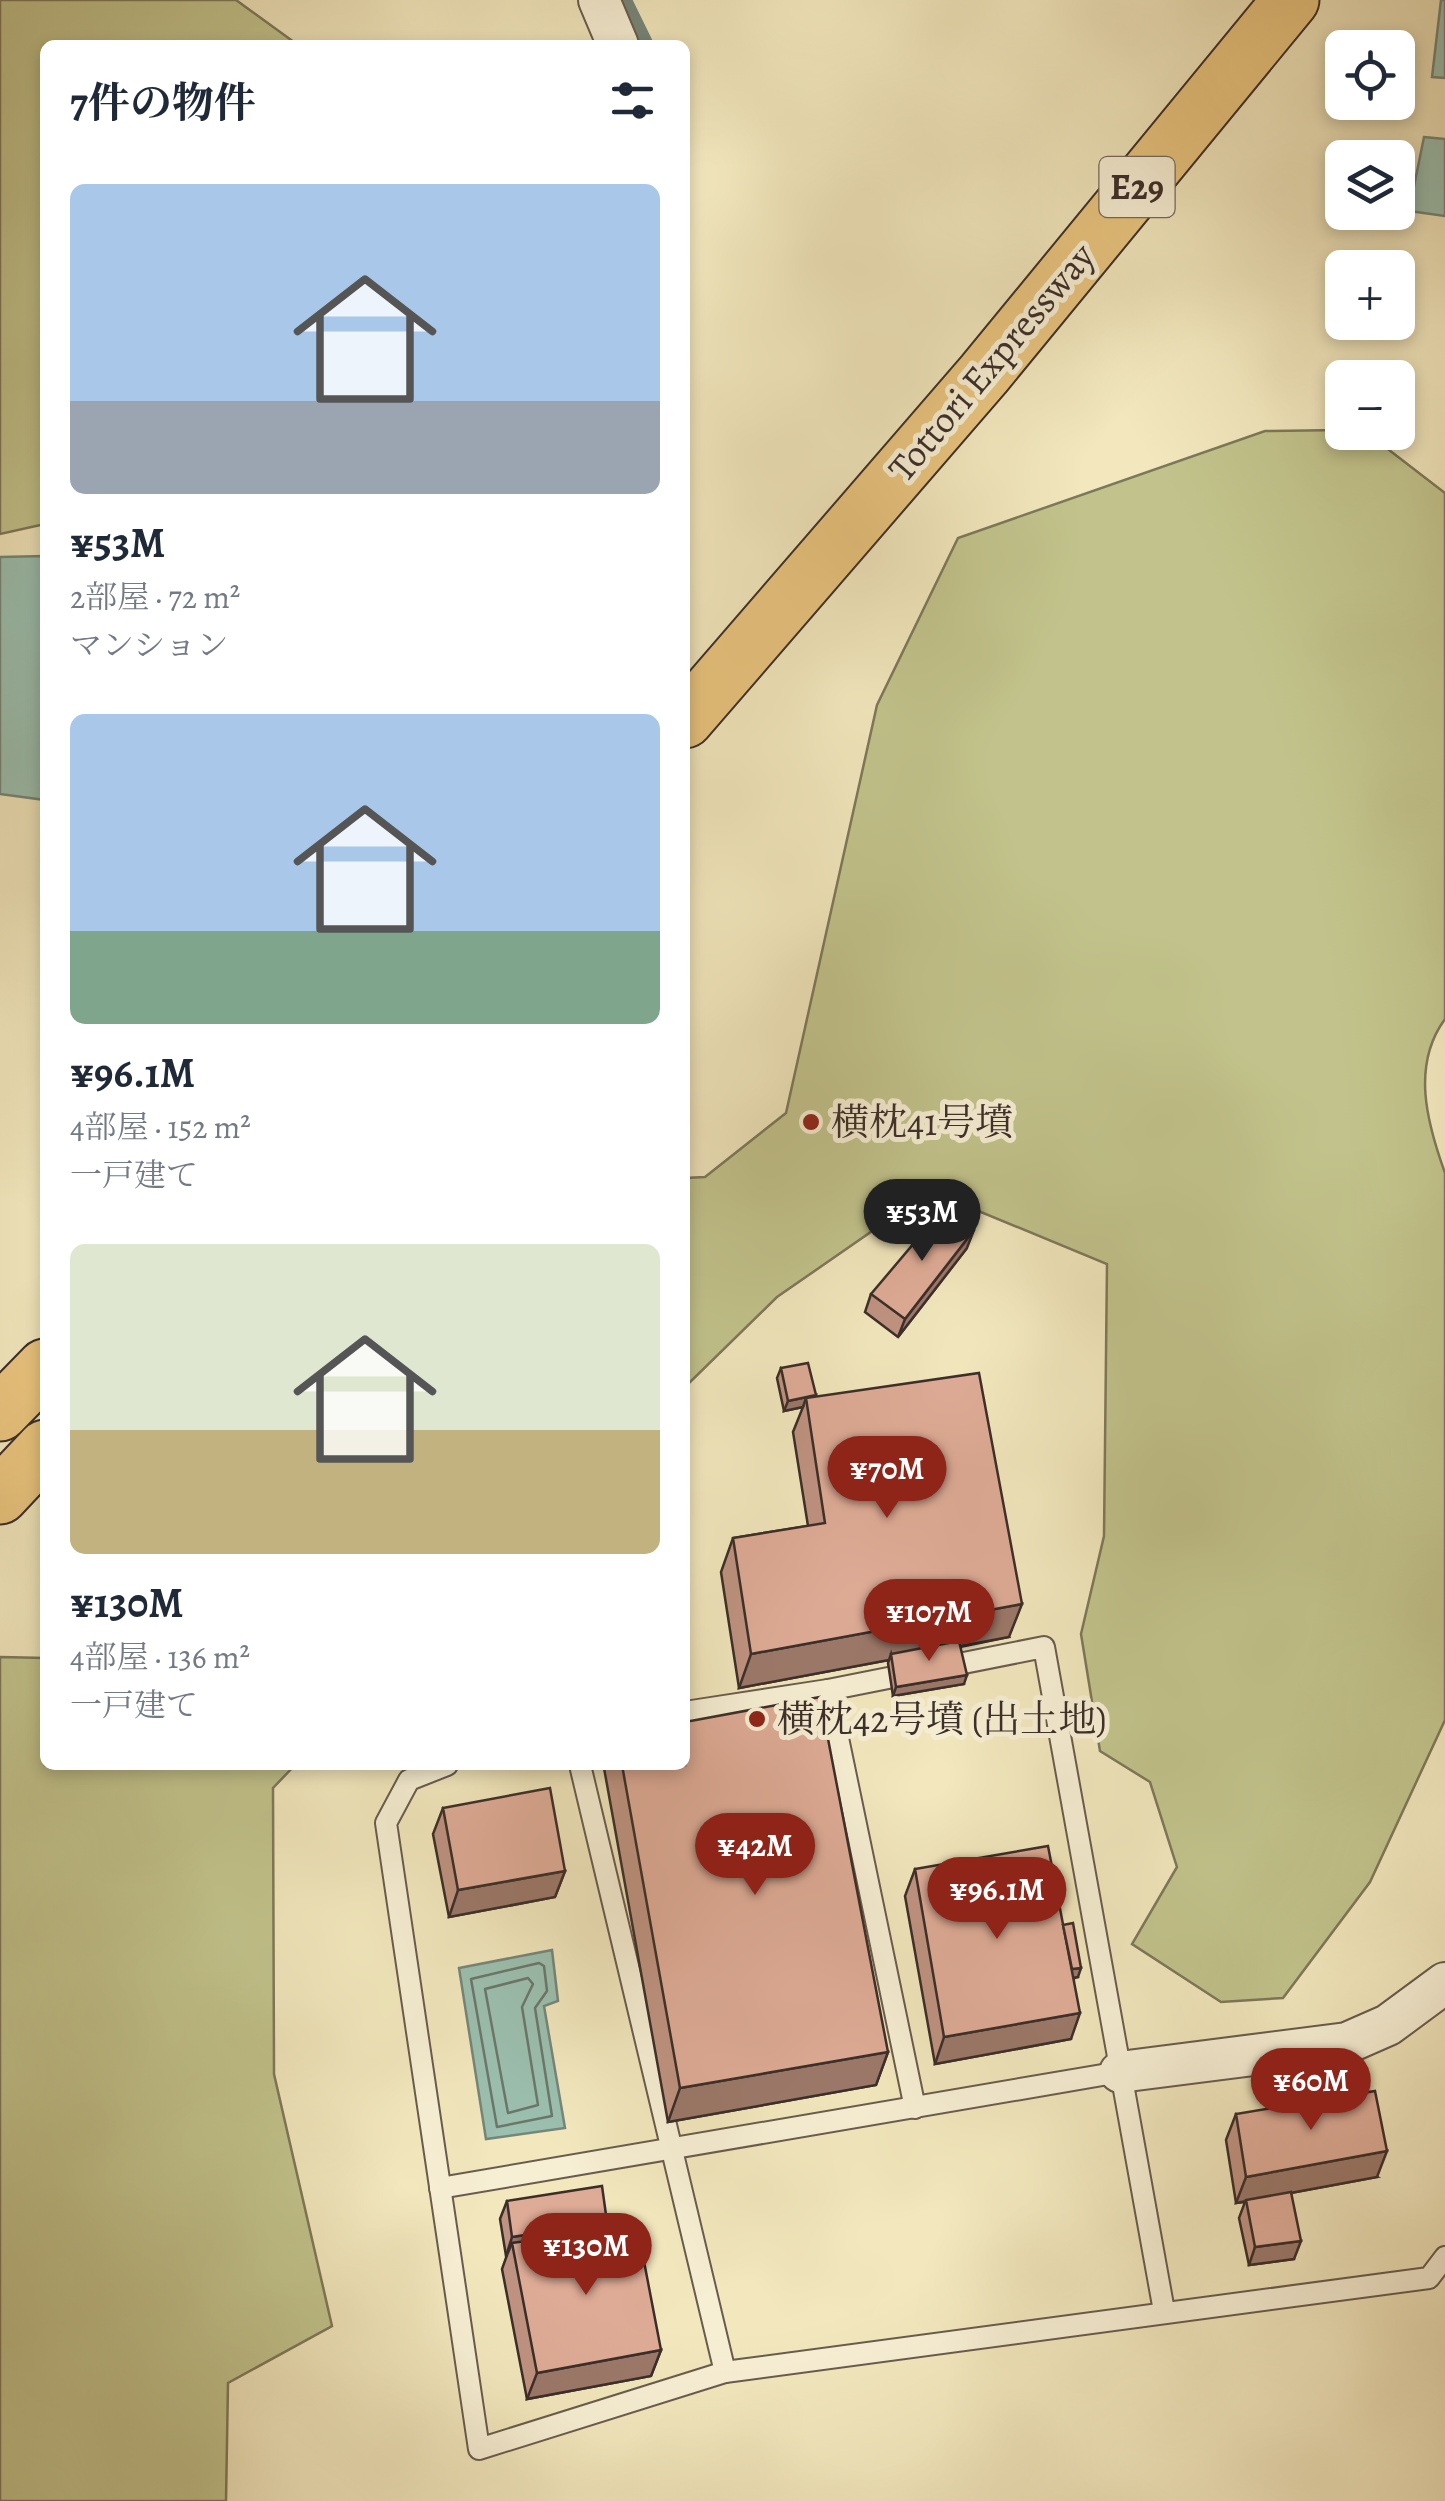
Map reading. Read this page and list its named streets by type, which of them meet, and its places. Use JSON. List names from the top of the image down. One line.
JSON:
{"streets":{"highway":["E29","Tottori Expressway"]},"places":["横枕41号墳","横枕42号墳 (出土地)"],"page":{"map_buttons":["+","−"],"heading":"7件の物件","list":[{"name":"¥53M","note":"2部屋 · 72 m² · マンション"},{"name":"¥96.1M","note":"4部屋 · 152 m² · 一戸建て"},{"name":"¥130M","note":"4部屋 · 136 m² · 一戸建て"}],"price":["¥53M","¥70M","¥107M","¥42M","¥96.1M","¥60M","¥130M"]}}
